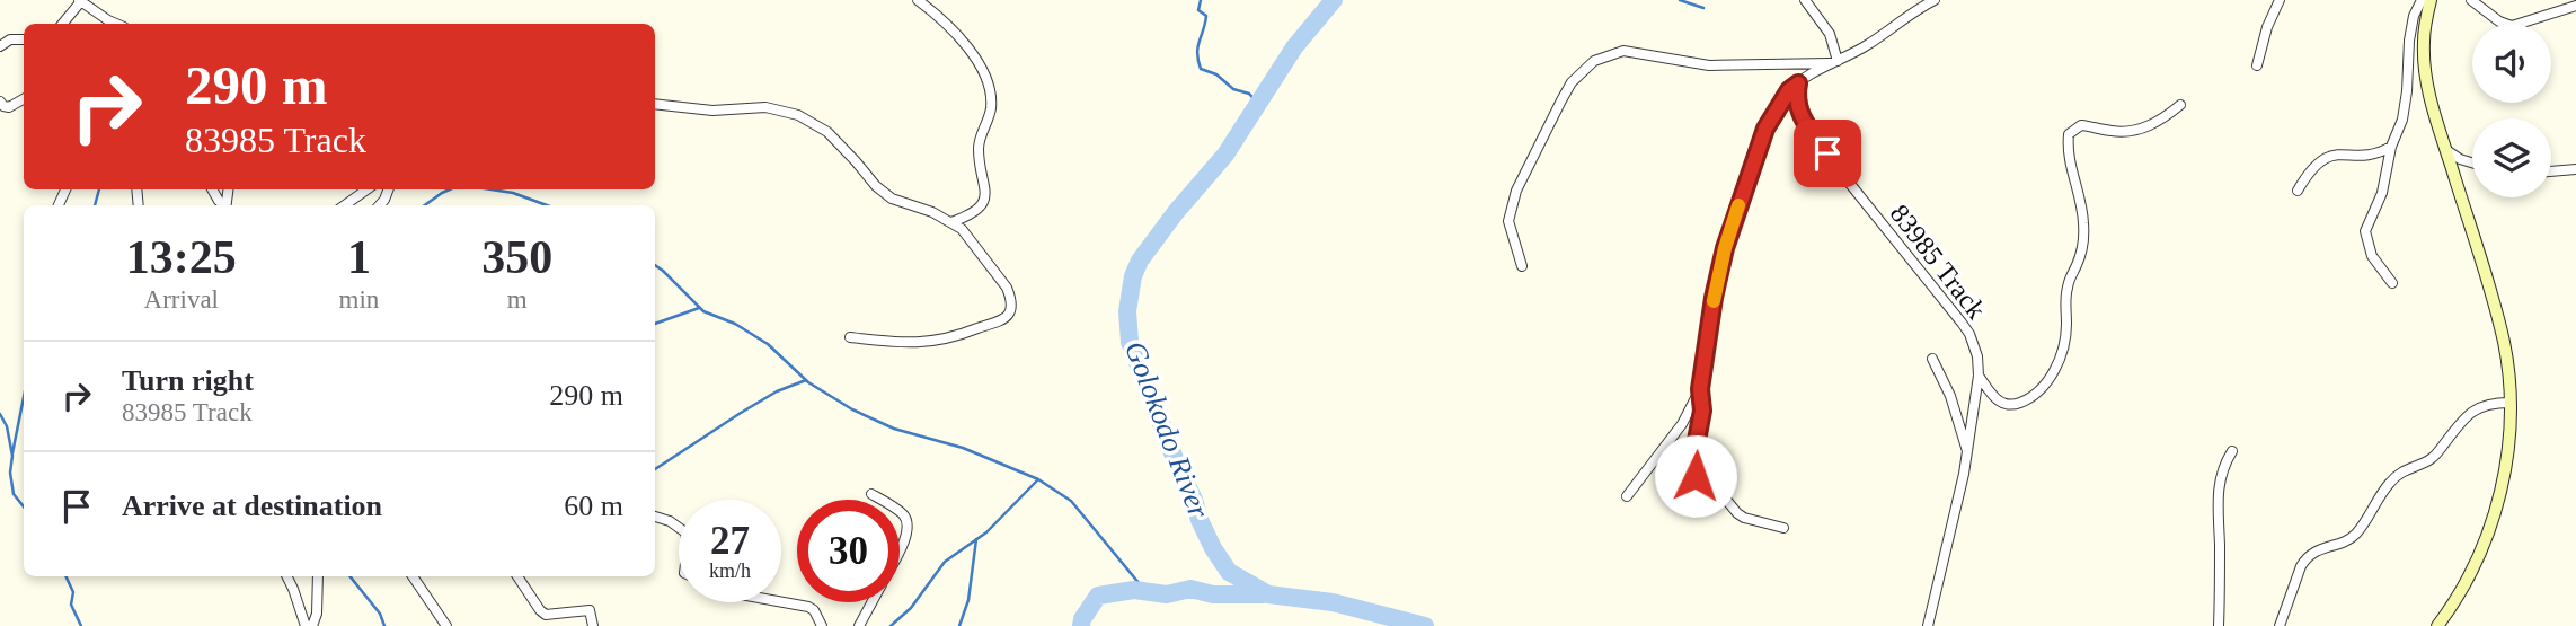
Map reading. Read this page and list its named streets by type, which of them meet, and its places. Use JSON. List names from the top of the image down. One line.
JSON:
{"streets":{"street":["83985 Track"]},"water":["Golokodo River"],"page":{"turn":["290 m","83985 Track"],"eta":["13:25","Arrival","1","min","350","m"],"list":[{"name":"Turn right","note":"83985 Track","value":"290 m"},{"name":"Arrive at destination","value":"60 m"}],"speed":"27 km/h","limit":"30"}}
